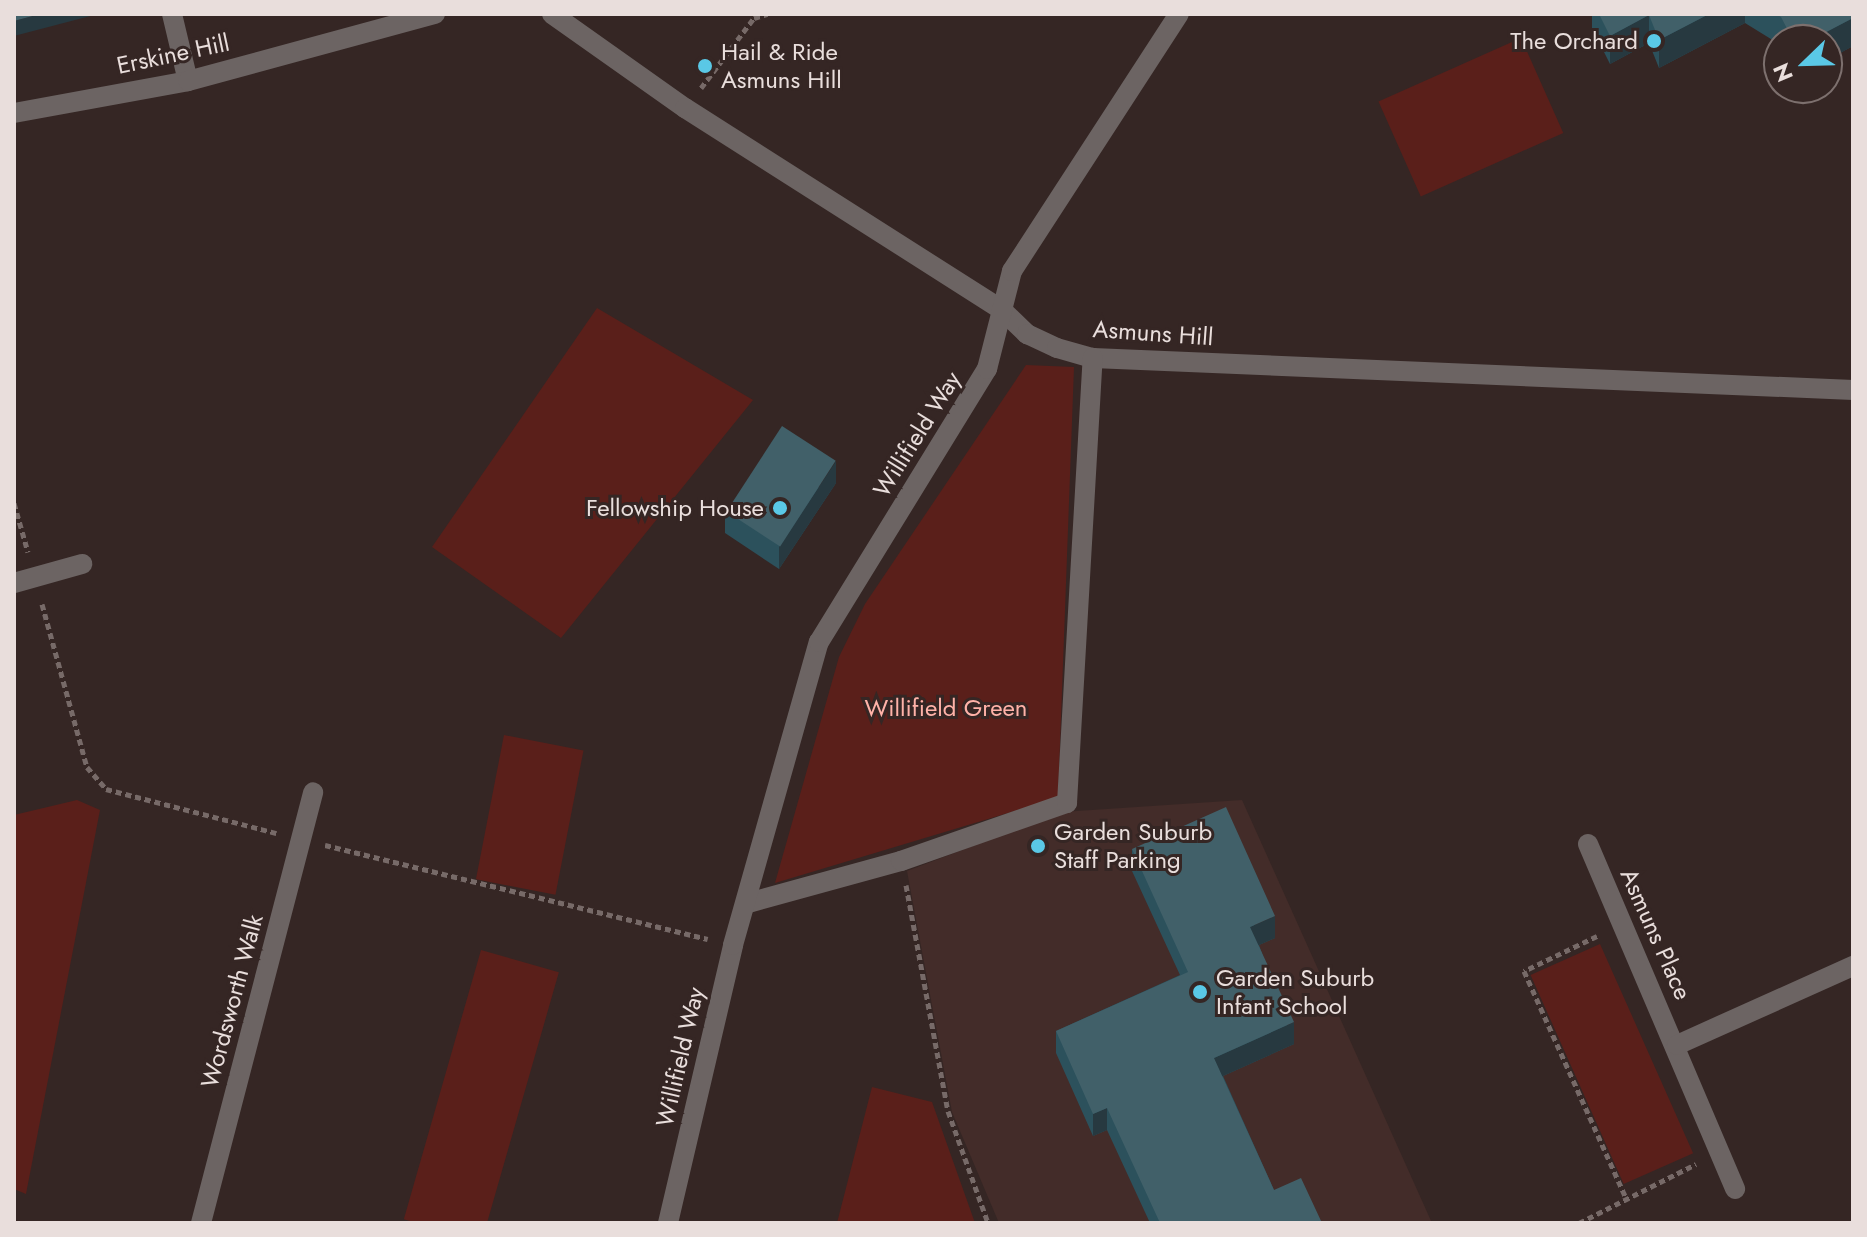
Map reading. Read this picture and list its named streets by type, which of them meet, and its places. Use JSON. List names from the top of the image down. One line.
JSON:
{"streets":{"street":["Erskine Hill","Asmuns Hill","Willifield Way","Asmuns Place","Wordsworth Walk"]},"crossings":[["Asmuns Hill","Willifield Way"]],"parks":["Willifield Green"],"places":["The Orchard","Hail & Ride Asmuns Hill","Fellowship House","Garden Suburb Staff Parking","Garden Suburb Infant School"],"north":"bottom left"}
